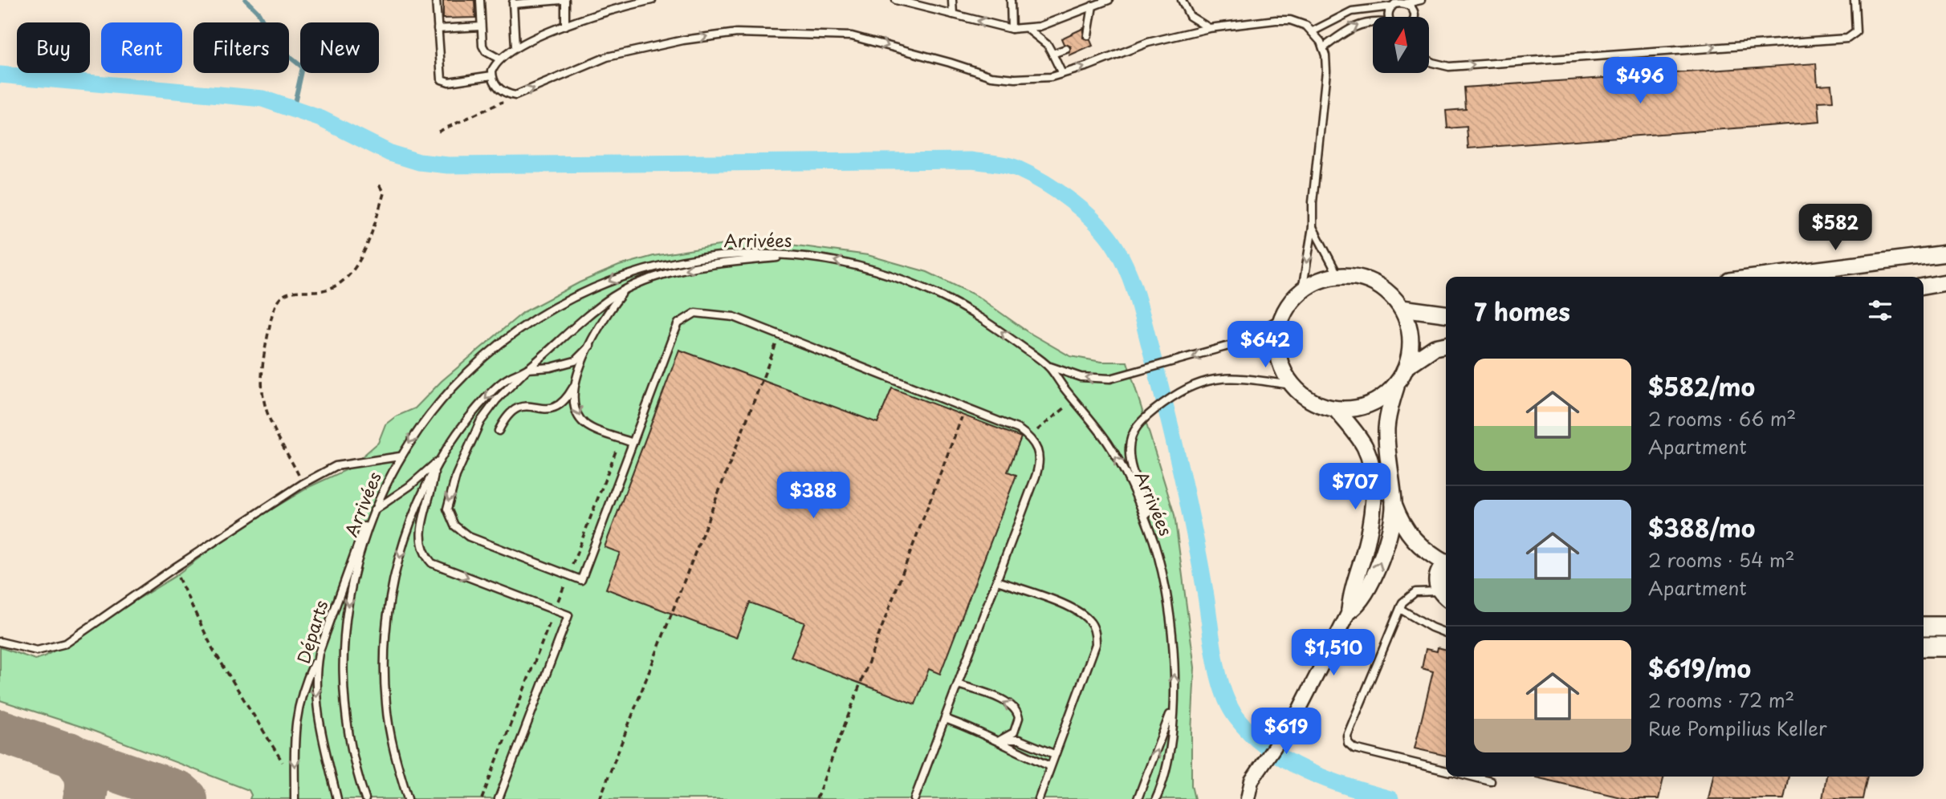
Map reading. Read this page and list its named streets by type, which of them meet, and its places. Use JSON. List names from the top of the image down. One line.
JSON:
{"streets":{"lane":["Arrivées","Départs"]},"crossings":[["Arrivées","Départs"]],"north":"top","page":{"chip":["Buy","Rent","Filters","New"],"price":["$496","$582","$642","$707","$388","$1,510","$619"],"heading":"7 homes","list":[{"name":"$582/mo","note":"2 rooms · 66 m² · Apartment"},{"name":"$388/mo","note":"2 rooms · 54 m² · Apartment"},{"name":"$619/mo","note":"2 rooms · 72 m² · Rue Pompilius Keller"}]}}
